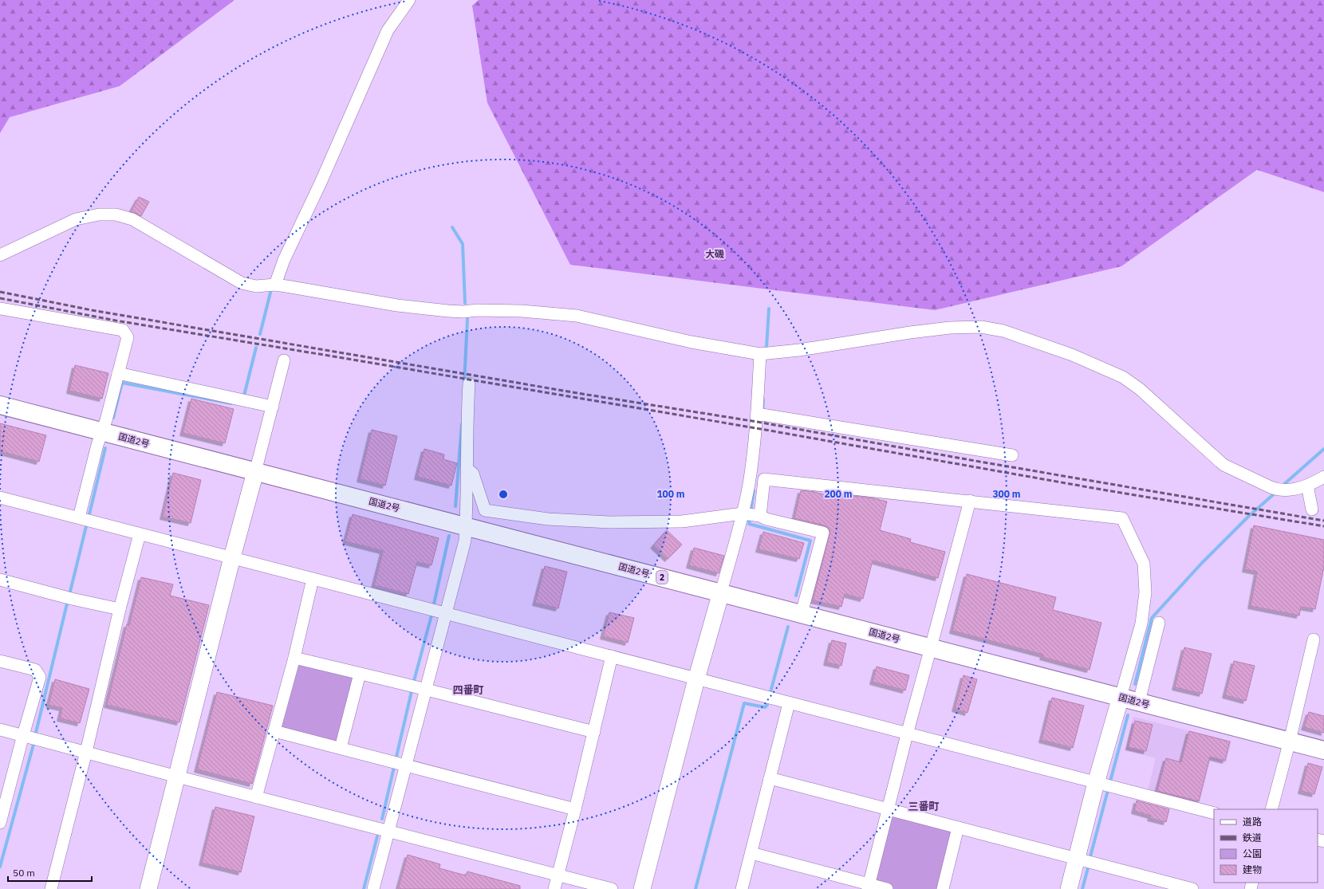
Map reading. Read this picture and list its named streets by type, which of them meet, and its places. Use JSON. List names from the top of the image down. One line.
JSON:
{"streets":{"highway":["国道2号","2"]},"districts":["大磯","四番町","三番町"],"legend":["道路","鉄道","公園","建物"],"scale_bar":"50 m","rings":["100 m","200 m","300 m"]}
